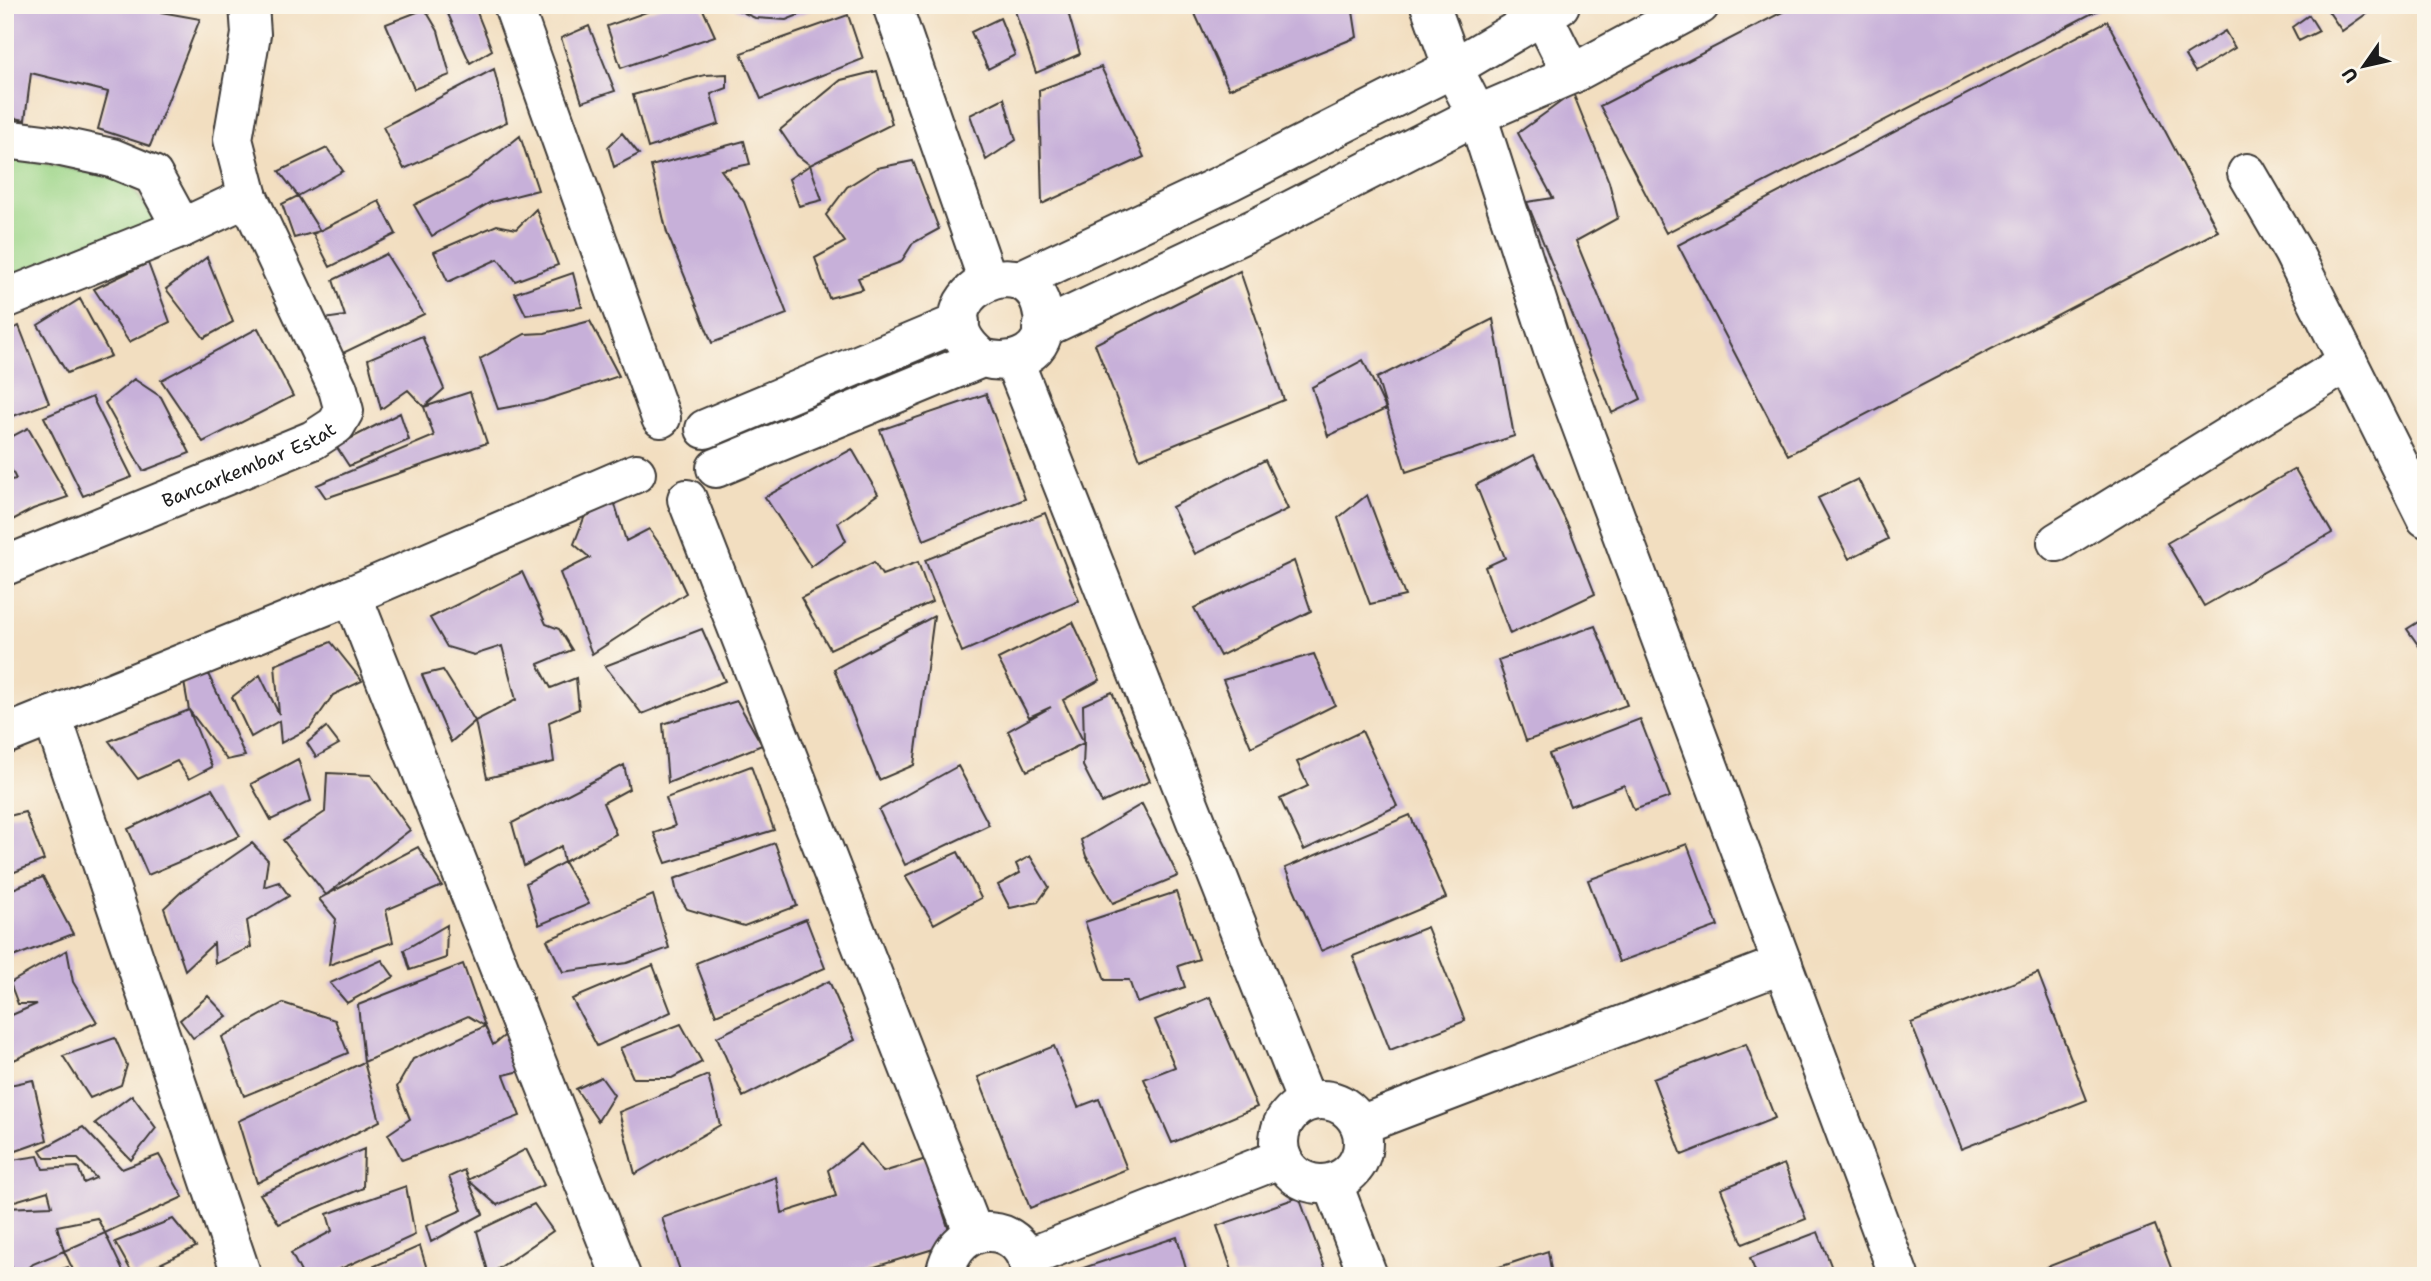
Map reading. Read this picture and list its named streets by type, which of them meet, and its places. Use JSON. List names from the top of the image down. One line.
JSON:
{"streets":{"street":["Bancarkembar Estat"]},"north":"bottom left"}
